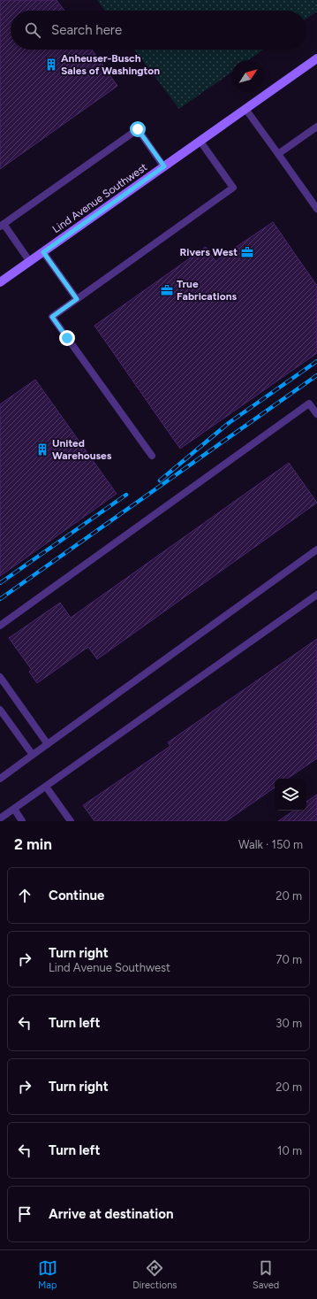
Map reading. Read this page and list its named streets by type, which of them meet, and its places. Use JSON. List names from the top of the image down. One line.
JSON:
{"streets":{"main road":["Lind Avenue Southwest"]},"places":{"building":["Anheuser-Busch Sales of Washington","United Warehouses"],"office":["Rivers West","True Fabrications"]},"north":"top right","page":{"search":"Search here","heading":["2 min","Walk · 150 m"],"list":[["Continue","20 m"],["Turn right","Lind Avenue Southwest","70 m"],["Turn left","30 m"],["Turn right","20 m"],["Turn left","10 m"],"Arrive at destination"],"nav":["Map","Directions","Saved"]}}
